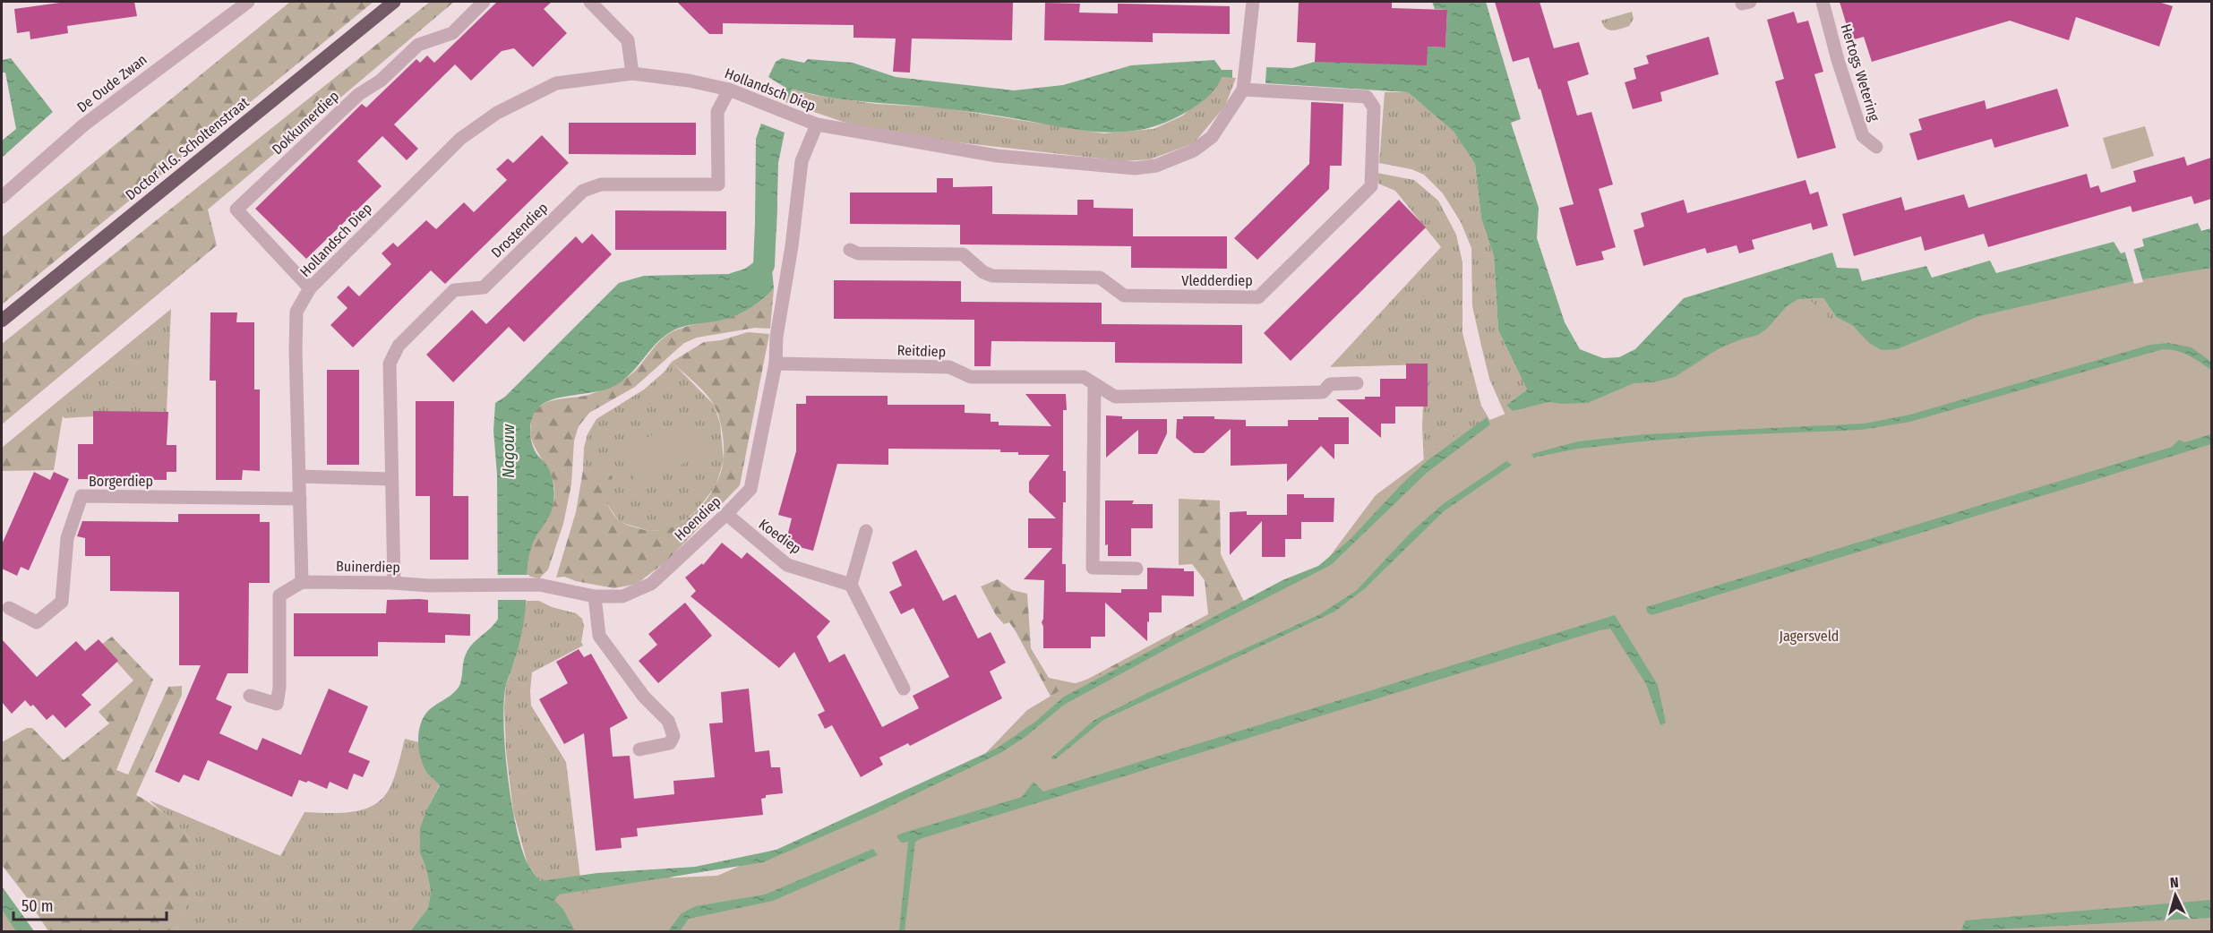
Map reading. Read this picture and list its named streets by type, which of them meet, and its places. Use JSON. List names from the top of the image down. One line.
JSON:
{"streets":{"main road":["Doctor H.G. Scholtenstraat"],"street":["Hertogs Wetering","De Oude Zwan","Hollandsch Diep","Dokkumerdiep","Drostendiep","Vledderdiep","Reitdiep","Borgerdiep","Hoendiep","Koediep","Buinerdiep"]},"crossings":[["Hollandsch Diep","Dokkumerdiep"],["Hollandsch Diep","Drostendiep"],["Hollandsch Diep","Vledderdiep"],["Hollandsch Diep","Borgerdiep"],["Hollandsch Diep","Hoendiep"],["Hollandsch Diep","Buinerdiep"],["Drostendiep","Buinerdiep"],["Reitdiep","Hoendiep"],["Hoendiep","Koediep"],["Hoendiep","Buinerdiep"]],"water":["Nagouw"],"parks":["Jagersveld"],"scale_bar":"50 m","north":"top"}
